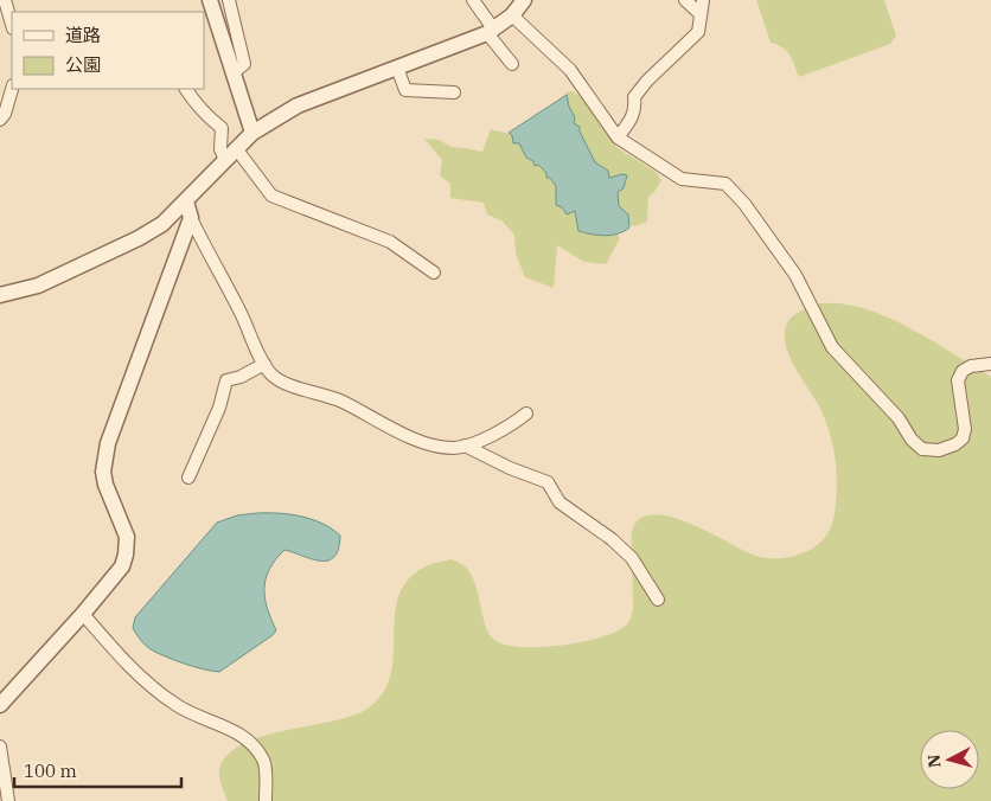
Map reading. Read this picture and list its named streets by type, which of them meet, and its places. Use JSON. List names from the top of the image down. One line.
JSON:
{"legend":["道路","公園"],"scale_bar":"100 m","north":"left"}
